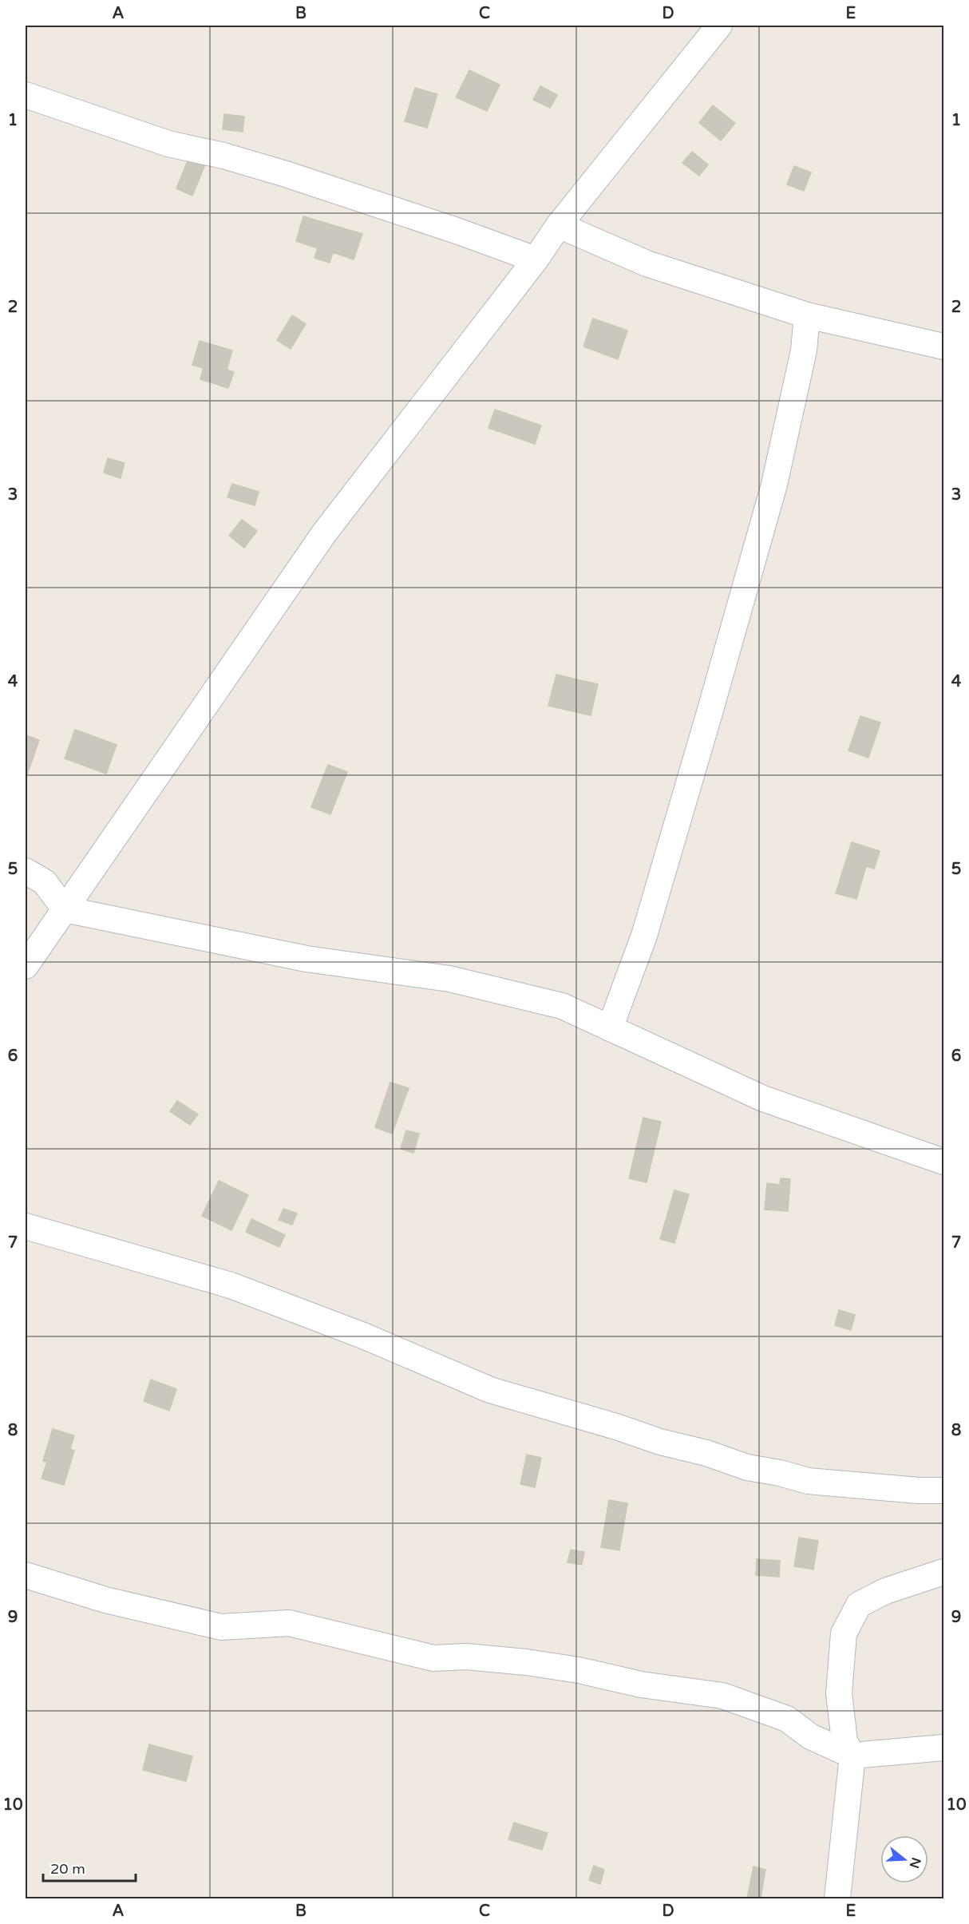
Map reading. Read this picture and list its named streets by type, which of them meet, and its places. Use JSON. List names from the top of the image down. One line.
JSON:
{"scale_bar":"20 m","north":"right","grid":{"columns":["A","B","C","D","E"],"rows":["1","2","3","4","5","6","7","8","9","10"]}}
